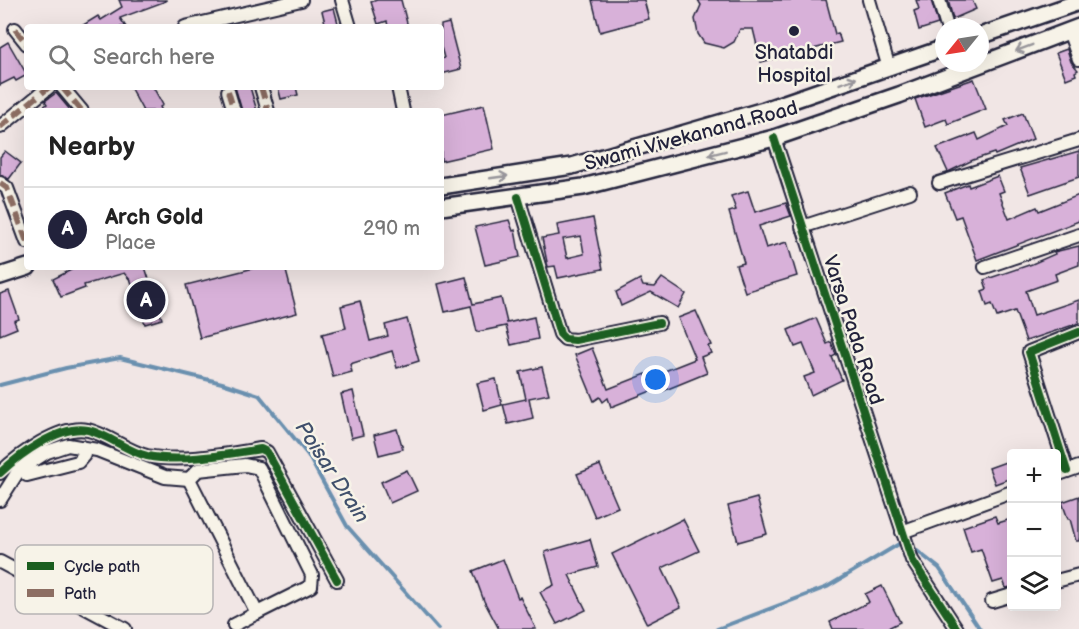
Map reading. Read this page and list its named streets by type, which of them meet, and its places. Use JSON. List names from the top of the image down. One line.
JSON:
{"streets":{"main road":["Swami Vivekanand Road"],"street":["Varsa Pada Road"]},"crossings":[["Swami Vivekanand Road","Varsa Pada Road"]],"water":["Poisar Drain"],"places":["Shatabdi Hospital"],"legend":["Cycle path","Path"],"north":"bottom left","page":{"search":"Search here","heading":"Nearby","list":[{"mark":"A","name":"Arch Gold","note":"Place","value":"290 m"}],"pins":"A","map_buttons":["+","−"]}}
